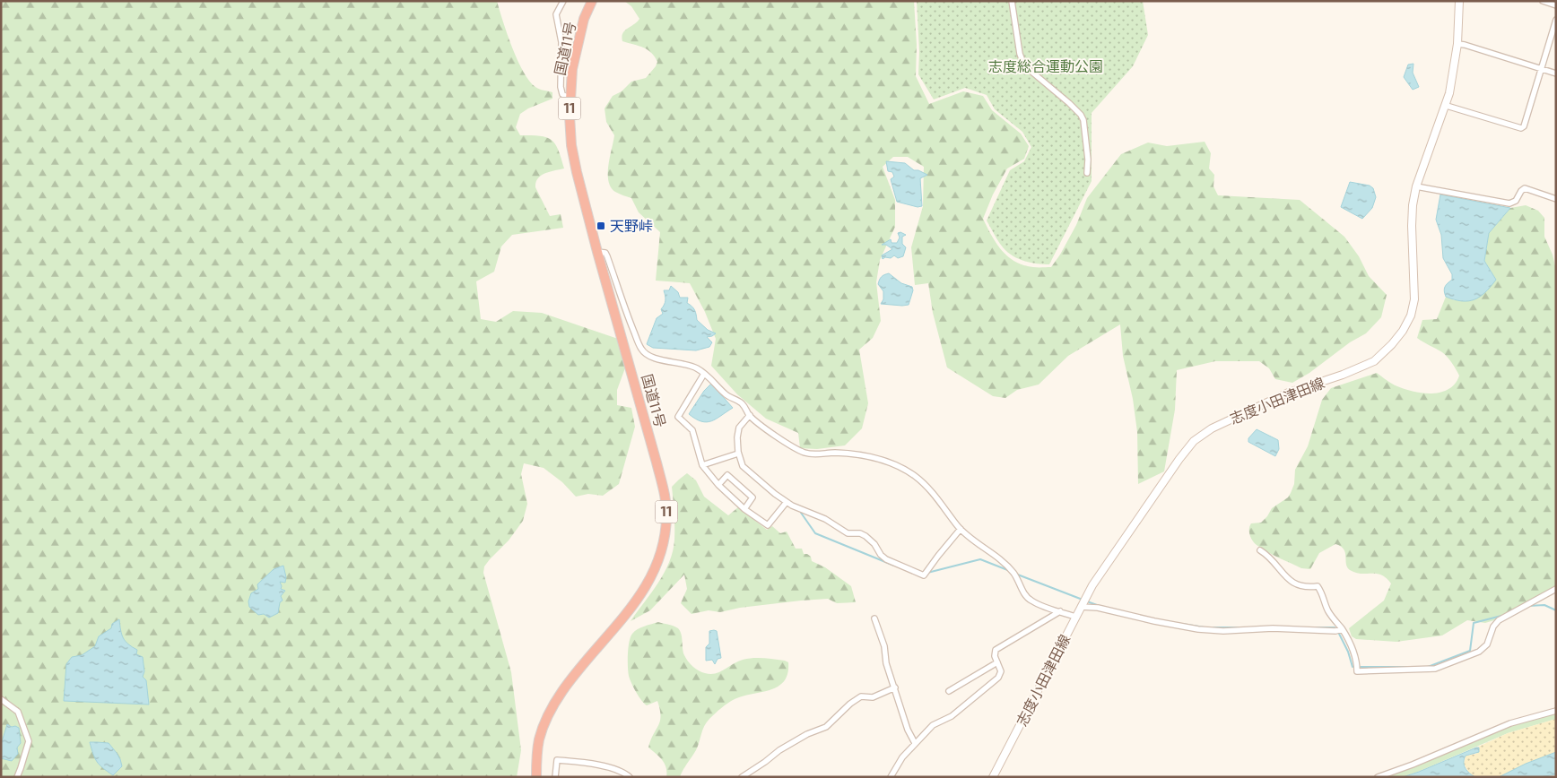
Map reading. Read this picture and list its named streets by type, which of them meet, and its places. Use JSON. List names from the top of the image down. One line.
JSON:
{"streets":{"highway":["国道11号","11"],"main road":["志度小田津田線"]},"parks":["志度総合運動公園"],"places":{"transit":["天野峠"]}}
